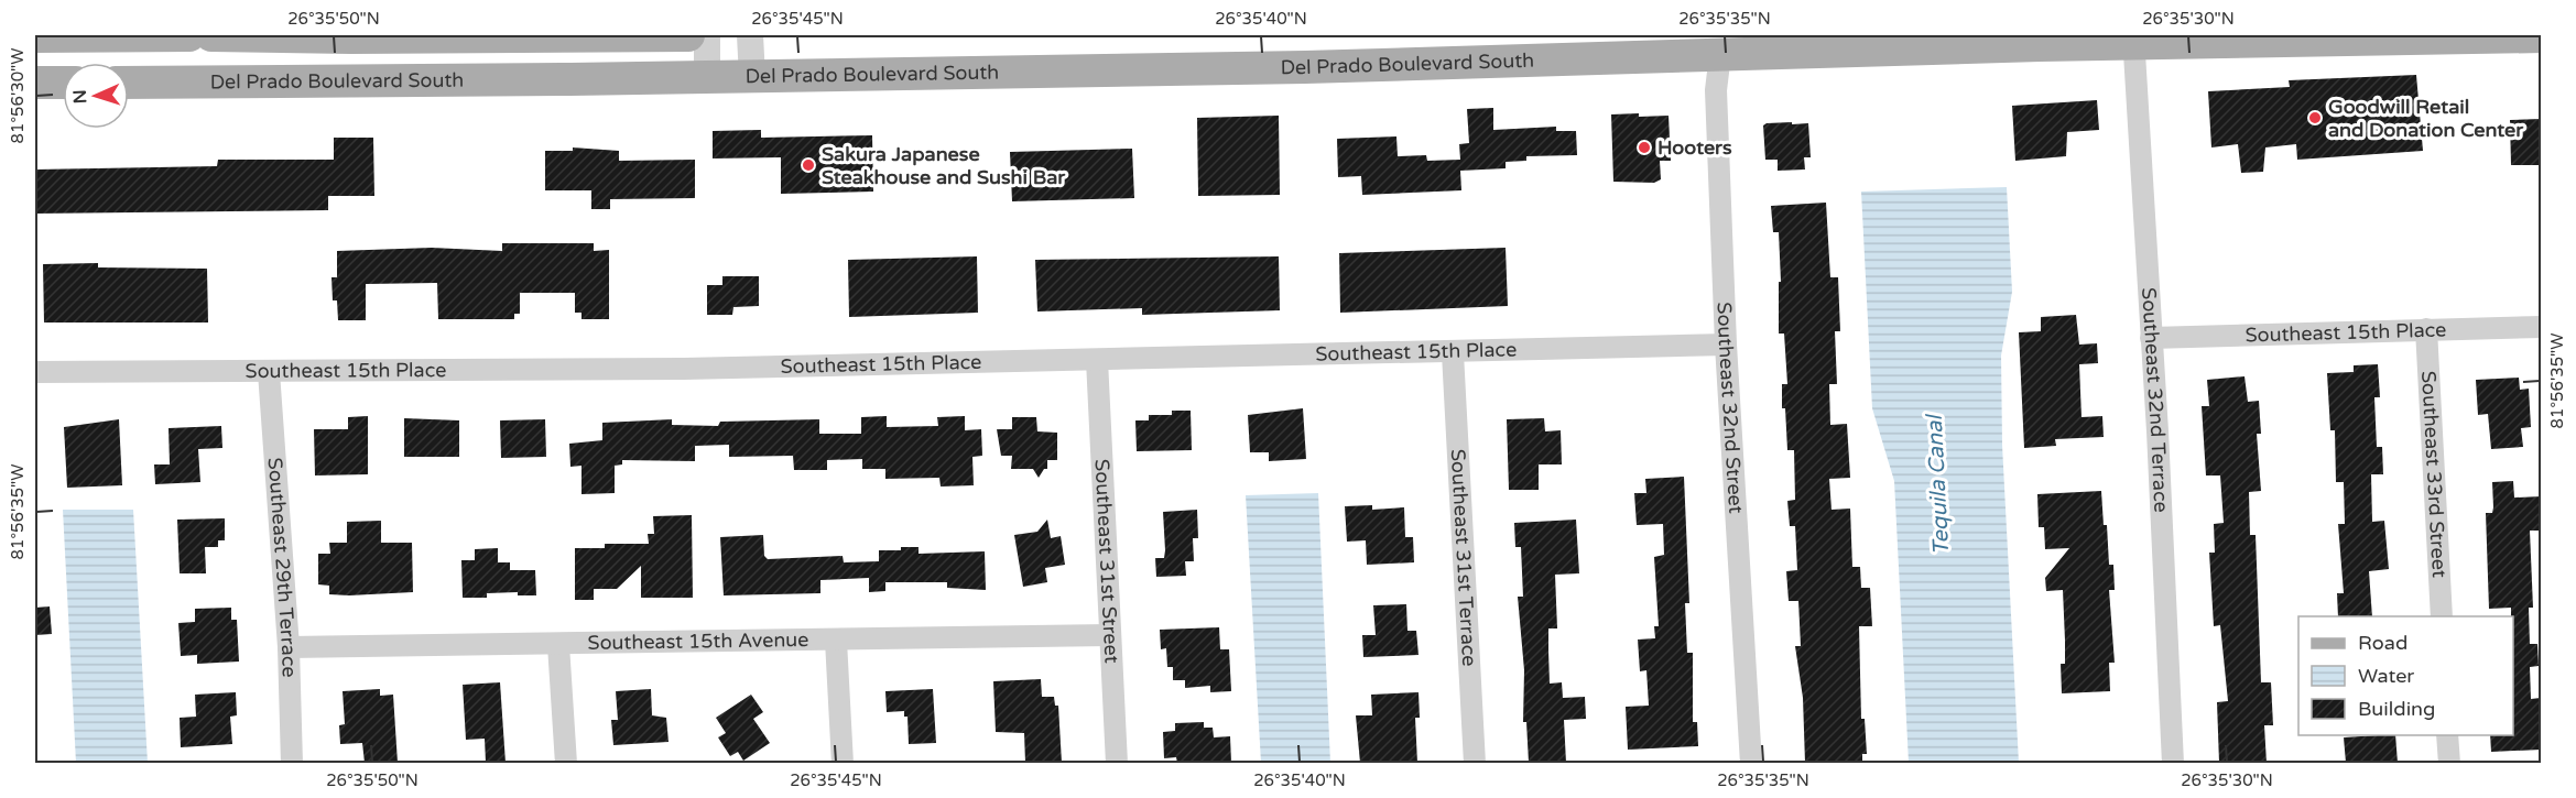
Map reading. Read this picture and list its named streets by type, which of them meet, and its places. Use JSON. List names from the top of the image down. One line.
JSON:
{"streets":{"main road":["Del Prado Boulevard South"],"street":["Southeast 15th Place","Southeast 32nd Terrace","Southeast 32nd Street","Southeast 33rd Street","Southeast 31st Terrace","Southeast 31st Street","Southeast 29th Terrace","Southeast 15th Avenue"]},"crossings":[["Del Prado Boulevard South","Southeast 32nd Terrace"],["Del Prado Boulevard South","Southeast 32nd Street"],["Southeast 15th Place","Southeast 32nd Terrace"],["Southeast 15th Place","Southeast 32nd Street"],["Southeast 15th Place","Southeast 33rd Street"],["Southeast 15th Place","Southeast 31st Terrace"],["Southeast 15th Place","Southeast 31st Street"],["Southeast 15th Place","Southeast 29th Terrace"],["Southeast 31st Street","Southeast 15th Avenue"],["Southeast 29th Terrace","Southeast 15th Avenue"]],"water":["Tequila Canal"],"places":["Goodwill Retail and Donation Center","Hooters","Sakura Japanese Steakhouse and Sushi Bar"],"legend":["Road","Water","Building"],"north":"left","coordinates":["26°35'50\"N","26°35'45\"N","26°35'40\"N","26°35'35\"N","26°35'30\"N","81°56'30\"W","81°56'35\"W"]}
